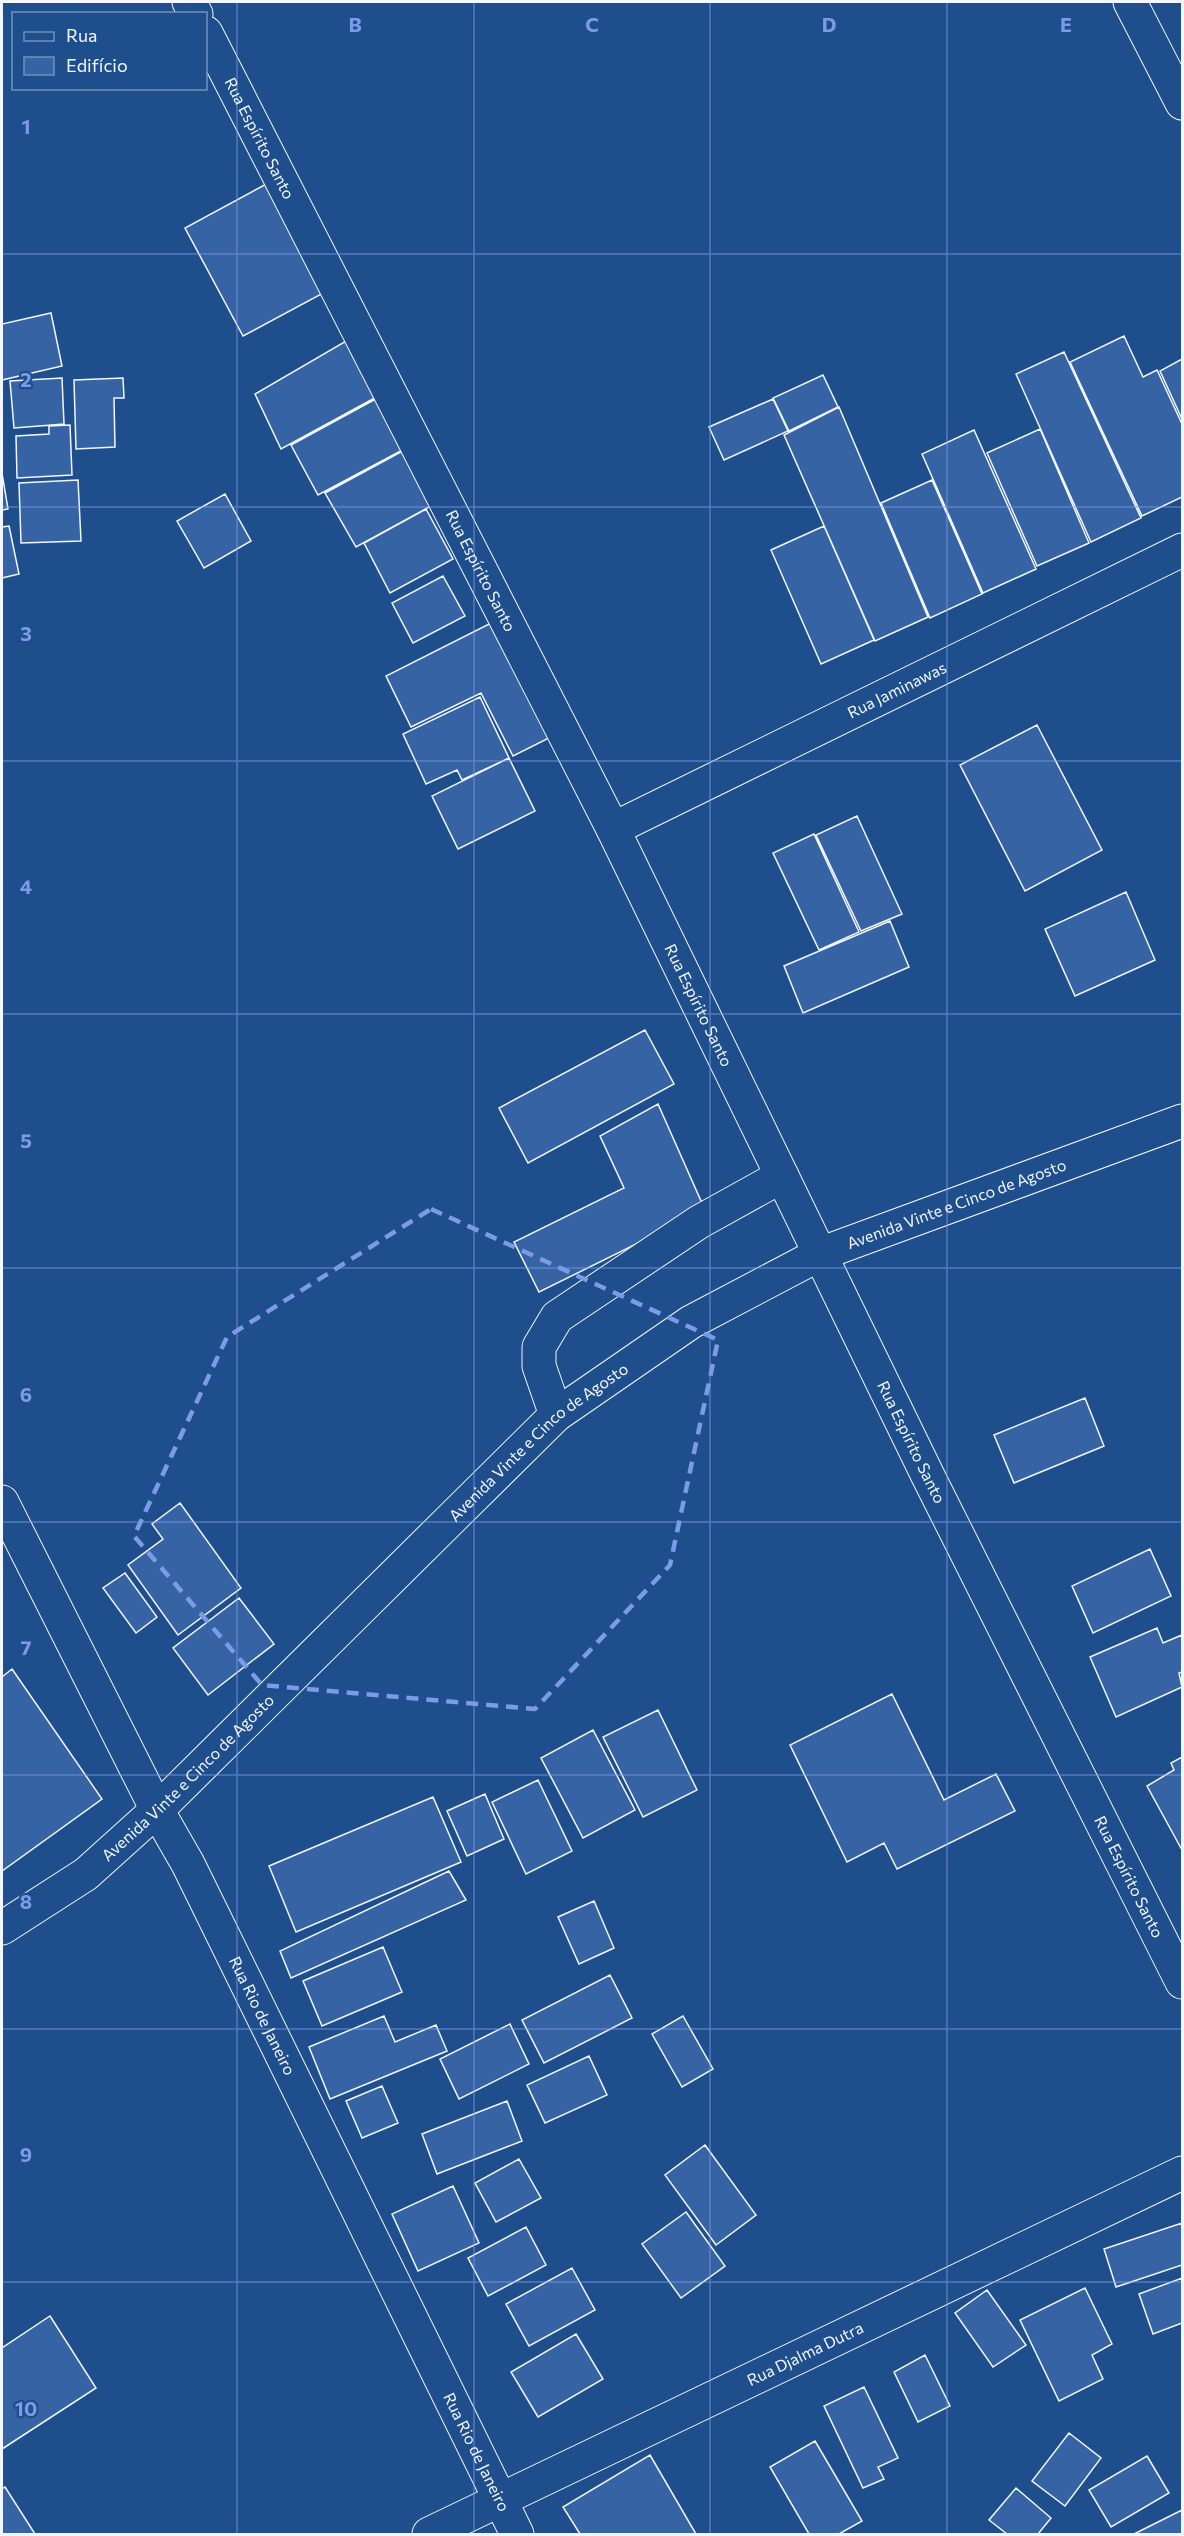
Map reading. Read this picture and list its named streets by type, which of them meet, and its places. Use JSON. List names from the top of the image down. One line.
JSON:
{"streets":{"street":["Rua Espírito Santo","Rua Jaminawas","Avenida Vinte e Cinco de Agosto","Rua Rio de Janeiro","Rua Djalma Dutra"]},"crossings":[["Rua Espírito Santo","Rua Jaminawas"],["Rua Espírito Santo","Avenida Vinte e Cinco de Agosto"],["Avenida Vinte e Cinco de Agosto","Rua Rio de Janeiro"],["Rua Rio de Janeiro","Rua Djalma Dutra"]],"legend":["Rua","Edifício"],"grid":{"columns":["B","C","D","E"],"rows":["1","2","3","4","5","6","7","8","9","10"]}}
